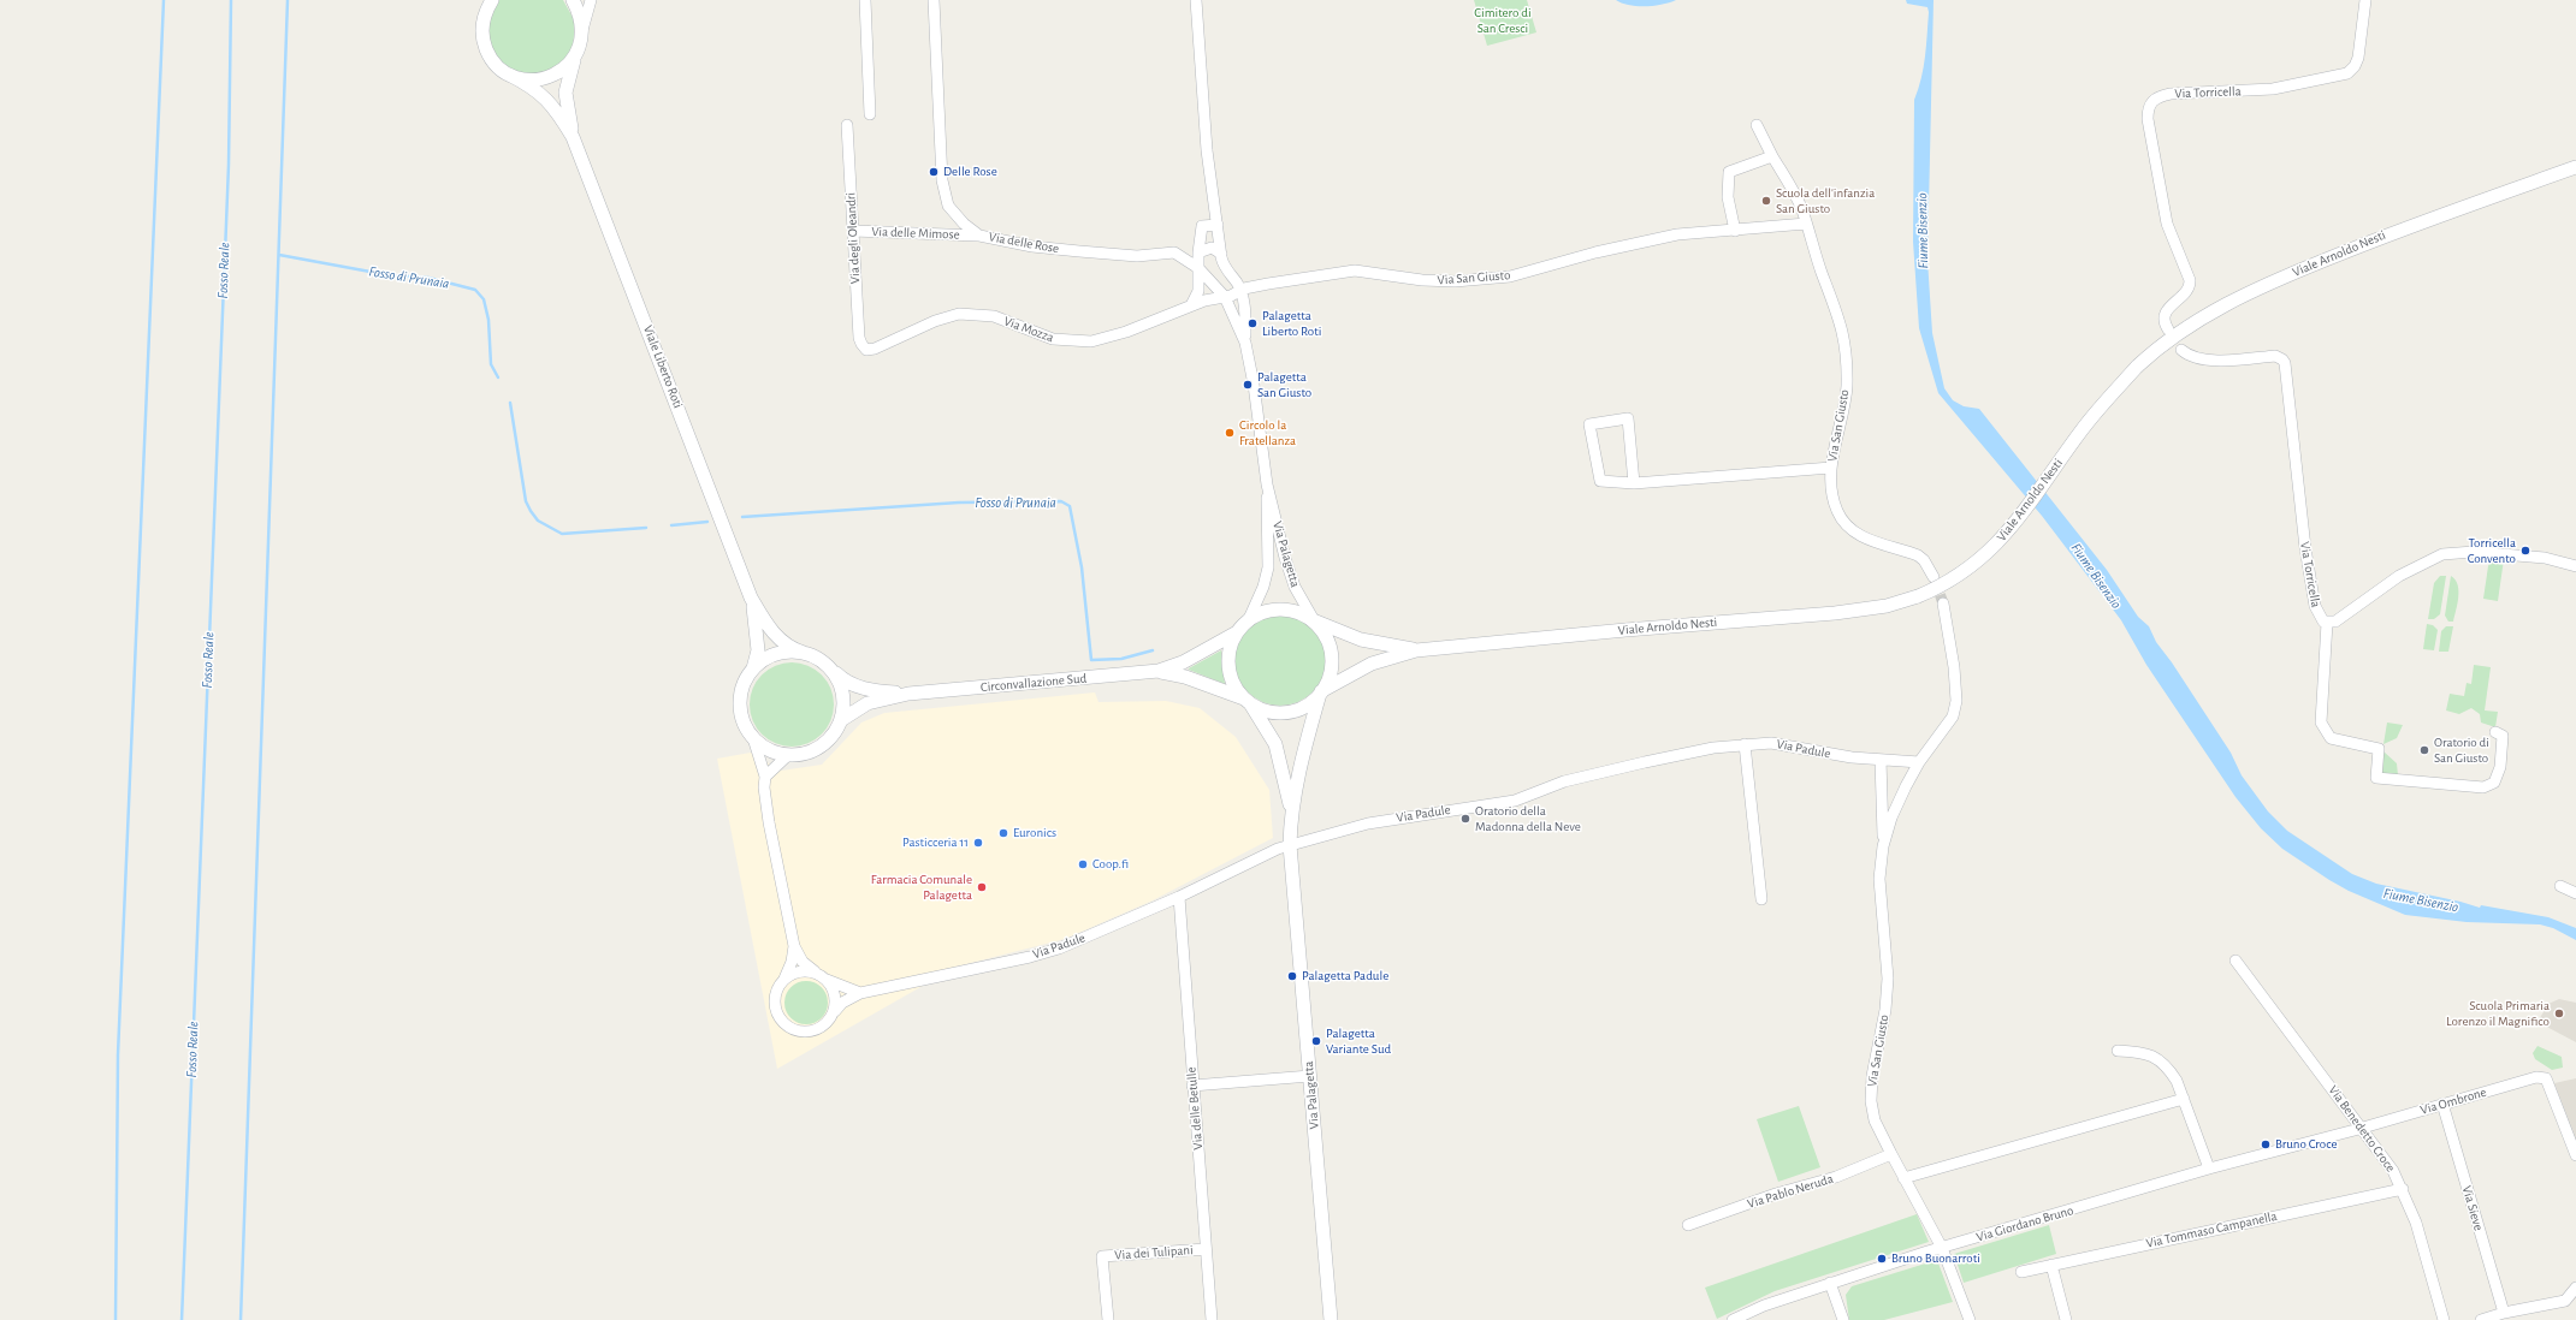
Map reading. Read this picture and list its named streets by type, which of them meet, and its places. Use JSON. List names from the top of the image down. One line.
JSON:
{"streets":{"street":["Via Torricella","Via delle Mimose","Via degli Oleandri","Via delle Rose","Viale Arnoldo Nesti","Via San Giusto","Via Mozza","Viale Liberto Roti","Via Palagetta","Circonvallazione Sud","Via Padule","Via Ombrone","Via delle Betulle","Via Benedetto Croce","Via Pablo Neruda","Via Sieve","Via Giordano Bruno","Via Tommaso Campanella","Via dei Tulipani"]},"crossings":[["Via delle Mimose","Via degli Oleandri"],["Via delle Mimose","Via delle Rose"],["Via degli Oleandri","Via Mozza"],["Viale Arnoldo Nesti","Via Palagetta"],["Viale Arnoldo Nesti","Circonvallazione Sud"],["Via San Giusto","Via Mozza"],["Via San Giusto","Via Palagetta"],["Via San Giusto","Via Padule"],["Via San Giusto","Via Pablo Neruda"],["Via San Giusto","Via Giordano Bruno"],["Via Mozza","Via Palagetta"],["Viale Liberto Roti","Circonvallazione Sud"],["Via Palagetta","Circonvallazione Sud"],["Via Palagetta","Via Padule"],["Via Padule","Via delle Betulle"],["Via Ombrone","Via Benedetto Croce"],["Via Ombrone","Via Sieve"],["Via Ombrone","Via Giordano Bruno"],["Via delle Betulle","Via dei Tulipani"],["Via Benedetto Croce","Via Giordano Bruno"],["Via Benedetto Croce","Via Tommaso Campanella"]],"water":["Fiume Bisenzio","Fosso Reale","Fosso di Prunaia"],"parks":["Cimitero di San Cresci"],"places":["Delle Rose","Scuola dell'infanzia San Giusto","Palagetta Liberto Roti","Palagetta San Giusto","Circolo la Fratellanza","Torricella Convento","Oratorio di San Giusto","Oratorio della Madonna della Neve","Euronics","Pasticceria 11","Coop.fi","Farmacia Comunale Palagetta","Palagetta Padule","Scuola Primaria Lorenzo il Magnifico","Palagetta Variante Sud","Bruno Croce","Bruno Buonarroti"]}
